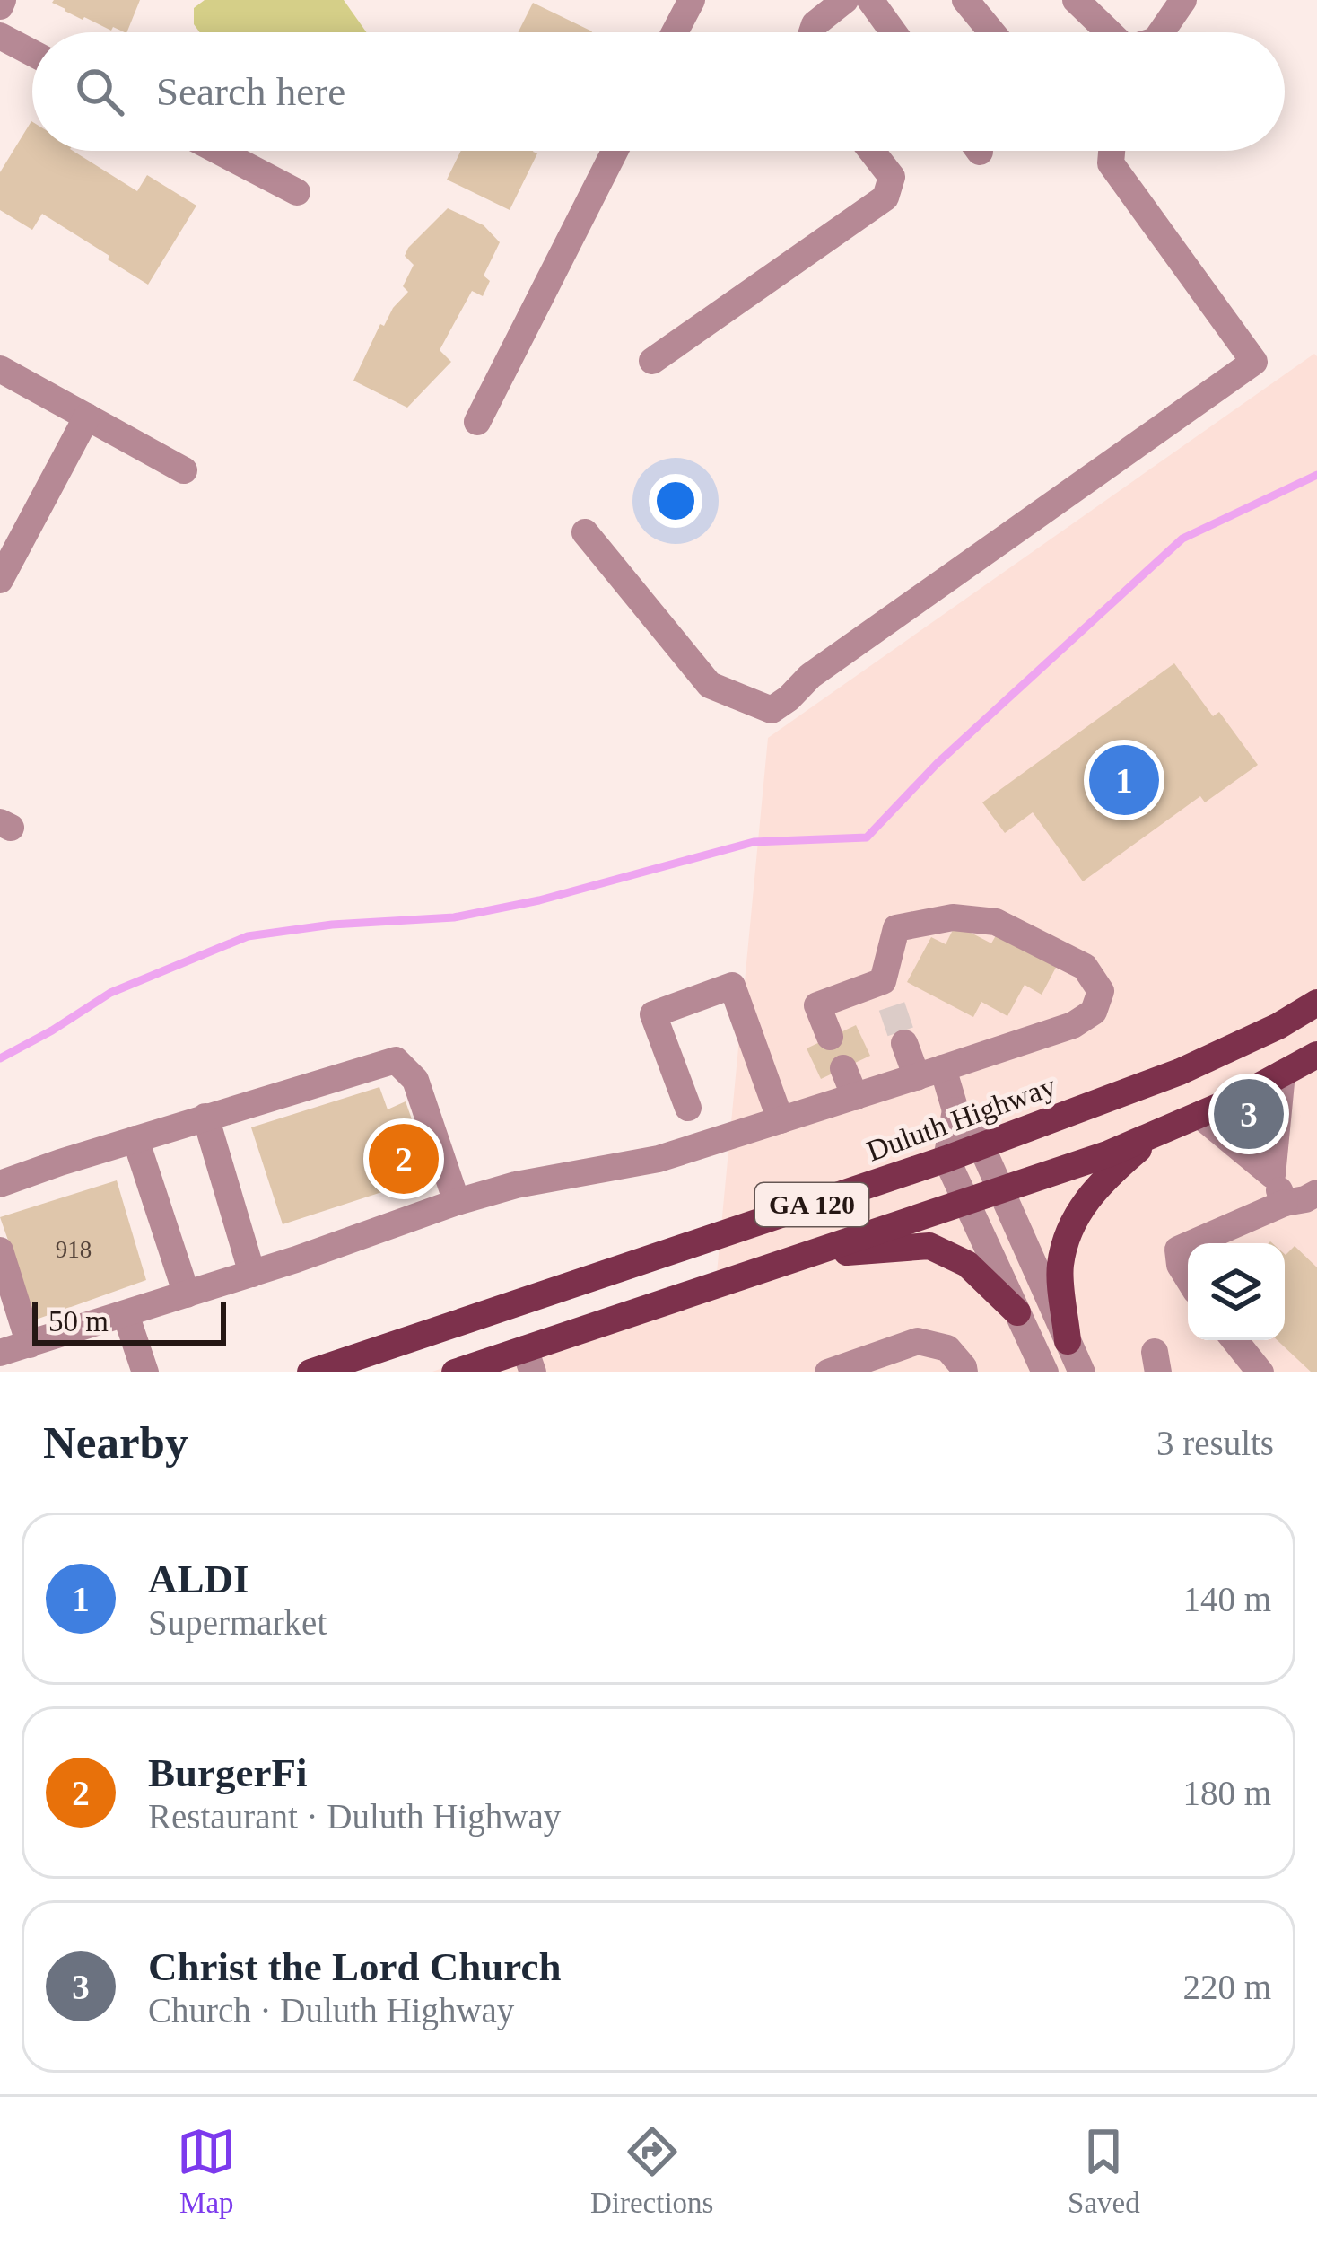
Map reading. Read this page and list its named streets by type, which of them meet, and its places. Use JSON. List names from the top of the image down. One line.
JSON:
{"streets":{"main road":["Duluth Highway","GA 120"]},"house_numbers":["918"],"scale_bar":"50 m","page":{"search":"Search here","pins":["1","3","2"],"scale":"50 m","heading":["Nearby","3 results"],"list":[{"mark":"1","name":"ALDI","note":"Supermarket","value":"140 m"},{"mark":"2","name":"BurgerFi","note":"Restaurant · Duluth Highway","value":"180 m"},{"mark":"3","name":"Christ the Lord Church","note":"Church · Duluth Highway","value":"220 m"}],"nav":["Map","Directions","Saved"]}}
